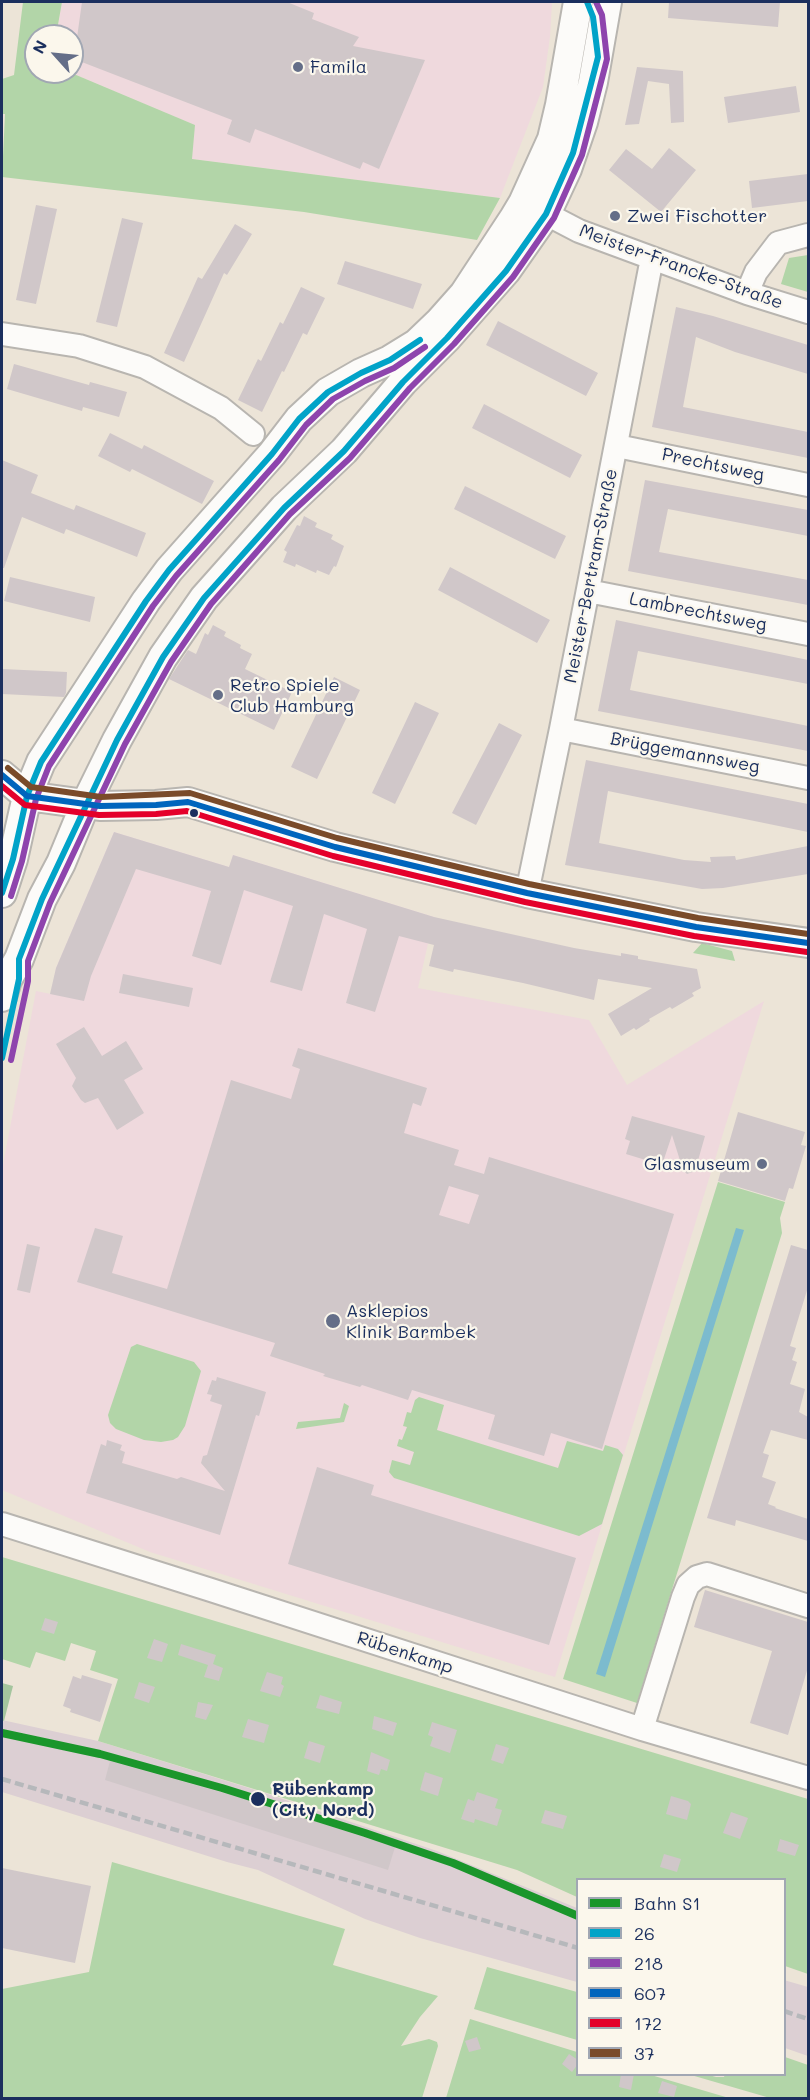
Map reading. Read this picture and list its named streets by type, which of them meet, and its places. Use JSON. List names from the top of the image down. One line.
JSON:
{"streets":{"street":["Meister-Francke-Straße","Prechtsweg","Meister-Bertram-Straße","Lambrechtsweg","Brüggemannsweg","Rübenkamp"]},"crossings":[["Meister-Francke-Straße","Meister-Bertram-Straße"],["Prechtsweg","Meister-Bertram-Straße"],["Meister-Bertram-Straße","Lambrechtsweg"],["Meister-Bertram-Straße","Brüggemannsweg"]],"places":["Famila","Zwei Fischotter","Retro Spiele Club Hamburg","Glasmuseum","Asklepios Klinik Barmbek","Rübenkamp (City Nord)"],"lines":["transit line 26","transit line 218","transit line 37","transit line 607","transit line 172","rail line S1"],"legend":["Bahn S1","26","218","607","172","37"],"north":"top left"}
